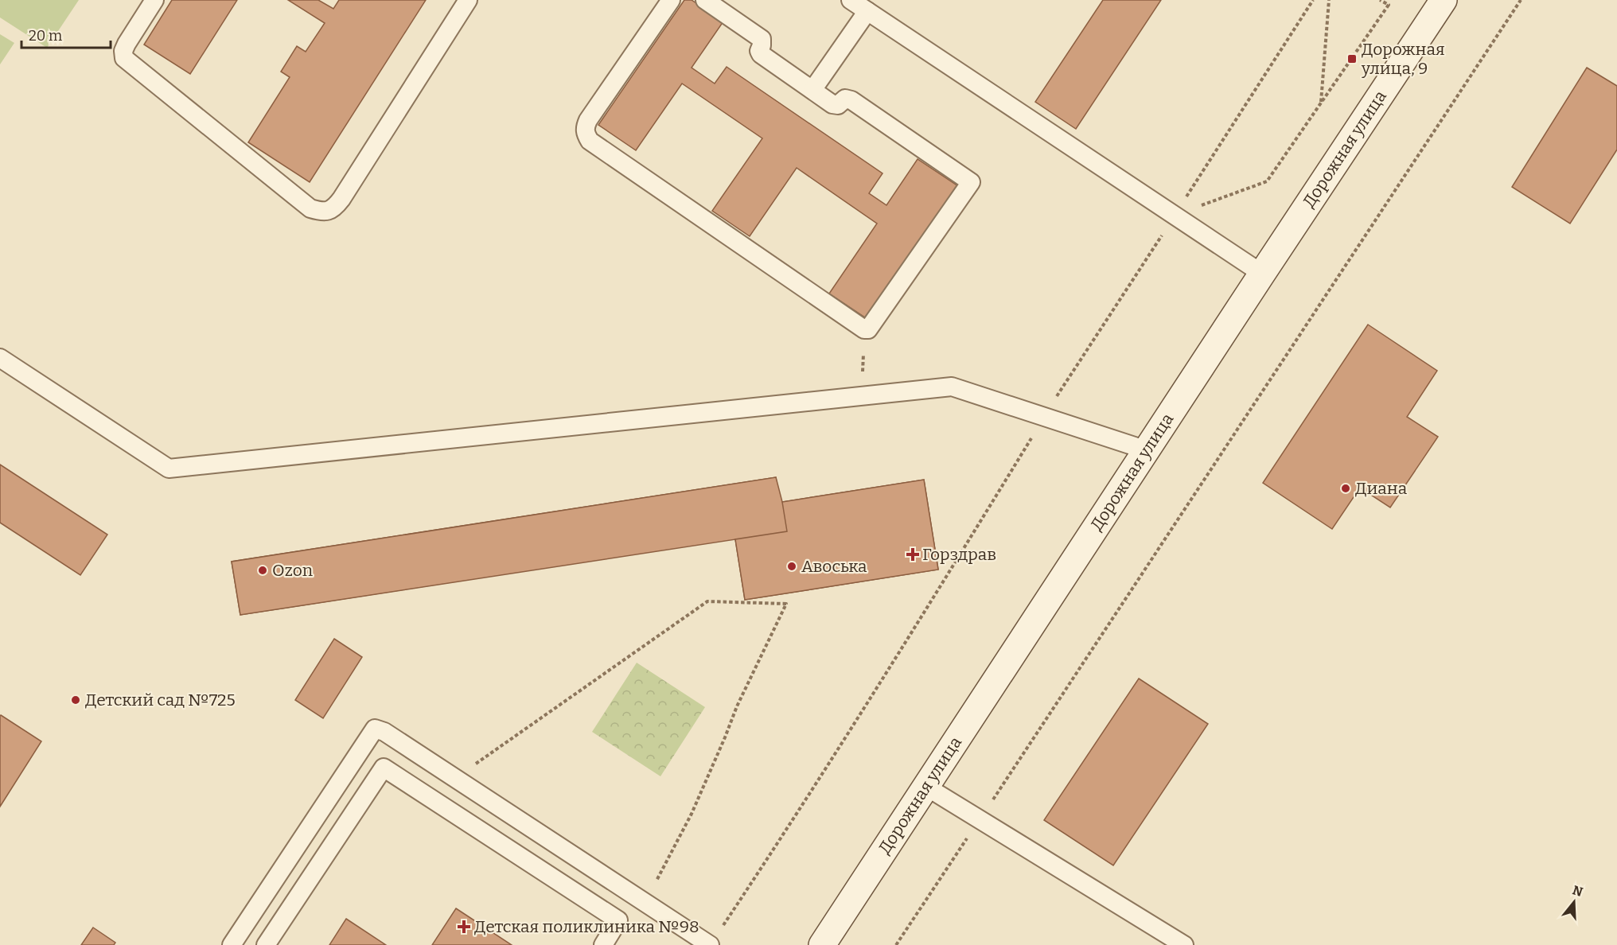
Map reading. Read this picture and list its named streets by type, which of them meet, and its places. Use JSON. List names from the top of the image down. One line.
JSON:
{"streets":{"main road":["Дорожная улица"]},"places":{"transit":["Дорожная улица, 9"],"other":["Диана","Авоська","Ozon","Детский сад №725"],"health":["Горздрав","Детская поликлиника №98"]},"scale_bar":"20 m","north":"top"}
